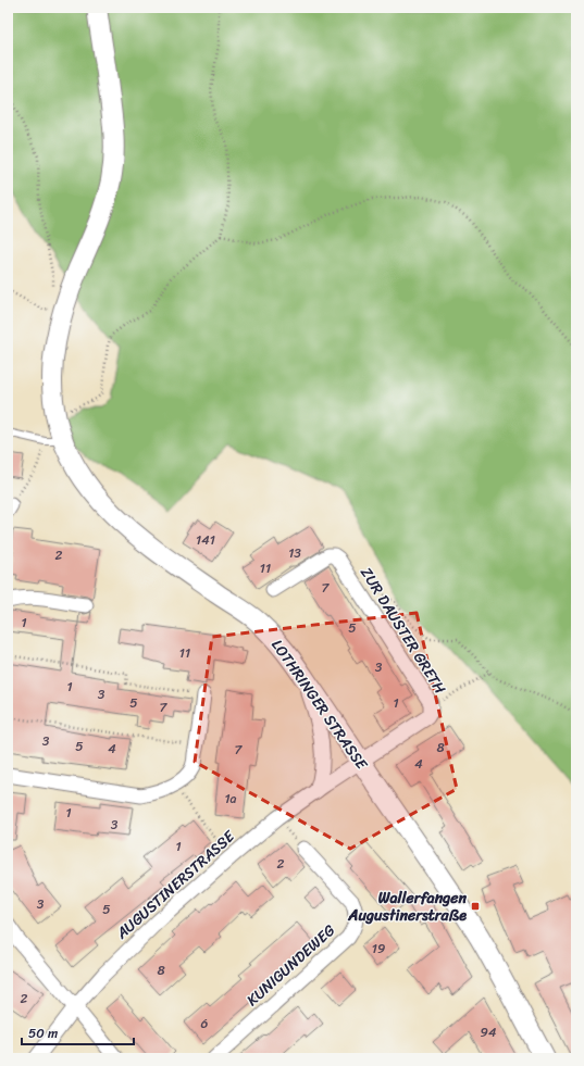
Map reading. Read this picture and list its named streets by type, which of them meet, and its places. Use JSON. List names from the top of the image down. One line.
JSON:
{"streets":{"street":["ZUR DAUSTER GRETH","LOTHRINGER STRASSE","AUGUSTINERSTRASSE","KUNIGUNDEWEG"]},"crossings":[["ZUR DAUSTER GRETH","LOTHRINGER STRASSE"],["ZUR DAUSTER GRETH","AUGUSTINERSTRASSE"],["LOTHRINGER STRASSE","AUGUSTINERSTRASSE"]],"places":{"transit":["Wallerfangen Augustinerstraße"]},"house_numbers":["141","13","2","11","7","1","5","11","3","1","3","5","1","7","3","5","8","4","7","4","1a","1","3","1","2","3","5","19","8","2","6","94"],"scale_bar":"50 m"}
